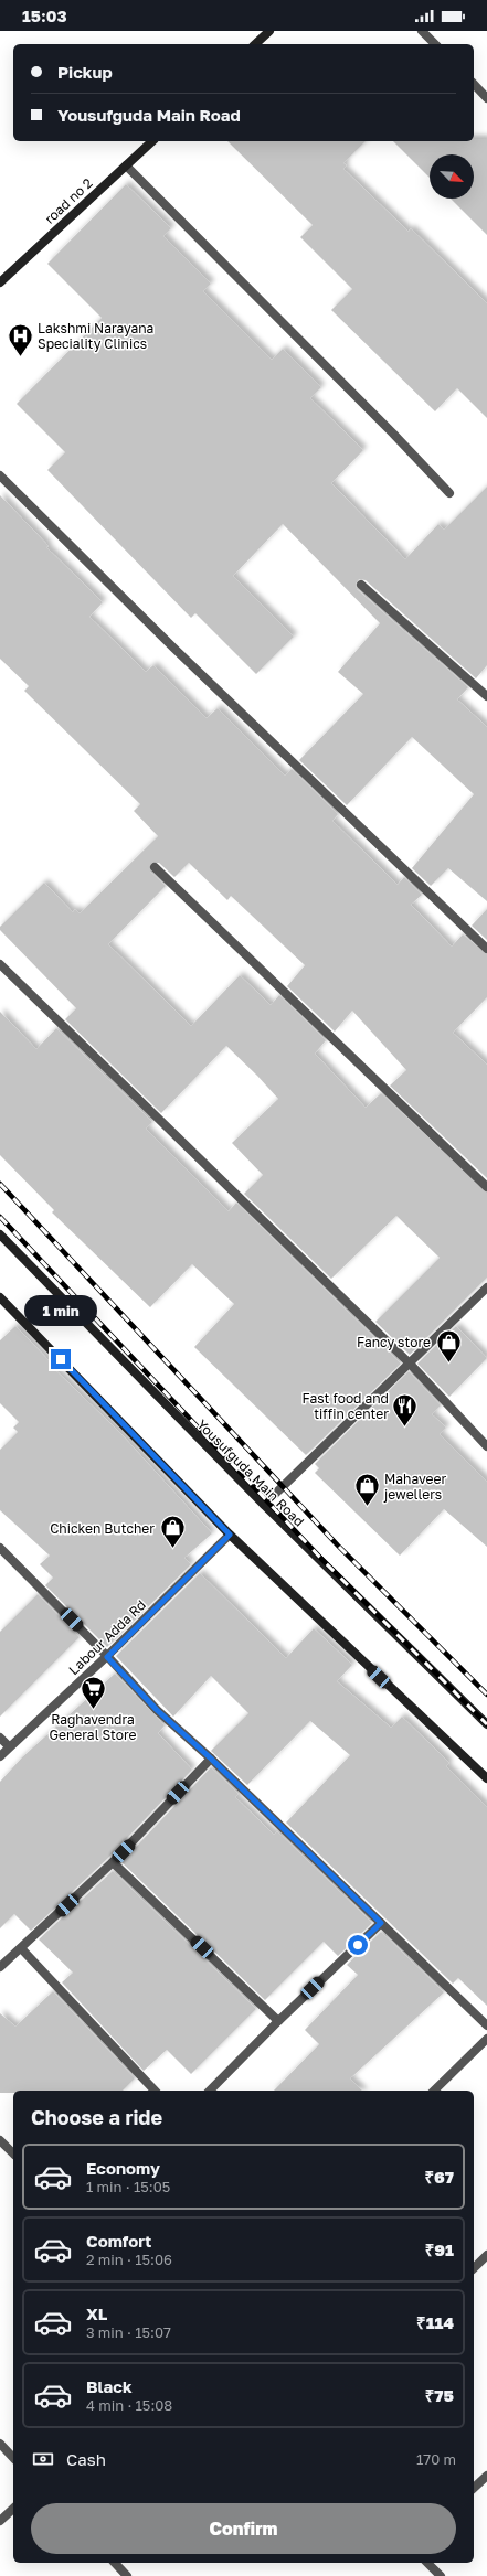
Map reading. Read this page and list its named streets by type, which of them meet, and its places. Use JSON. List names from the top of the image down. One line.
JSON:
{"streets":{"main road":["road no 2","Yousufguda Main Road"],"street":["Labour Adda Rd"]},"places":{"hospital":["Lakshmi Narayana Speciality Clinics"],"shop":["Fancy store","Mahaveer jewellers","Chicken Butcher"],"restaurant":["Fast food and tiffin center"],"supermarket":["Raghavendra General Store"]},"north":"bottom right","page":{"status":"15:03","banner":["Pickup","Yousufguda Main Road"],"bubble":"1 min","heading":"Choose a ride","list":[{"name":"Economy","note":"1 min · 15:05","value":"₹67"},{"name":"Comfort","note":"2 min · 15:06","value":"₹91"},{"name":"XL","note":"3 min · 15:07","value":"₹114"},{"name":"Black","note":"4 min · 15:08","value":"₹75"}],"pay":["Cash","170 m"],"buttons":"Confirm"}}
